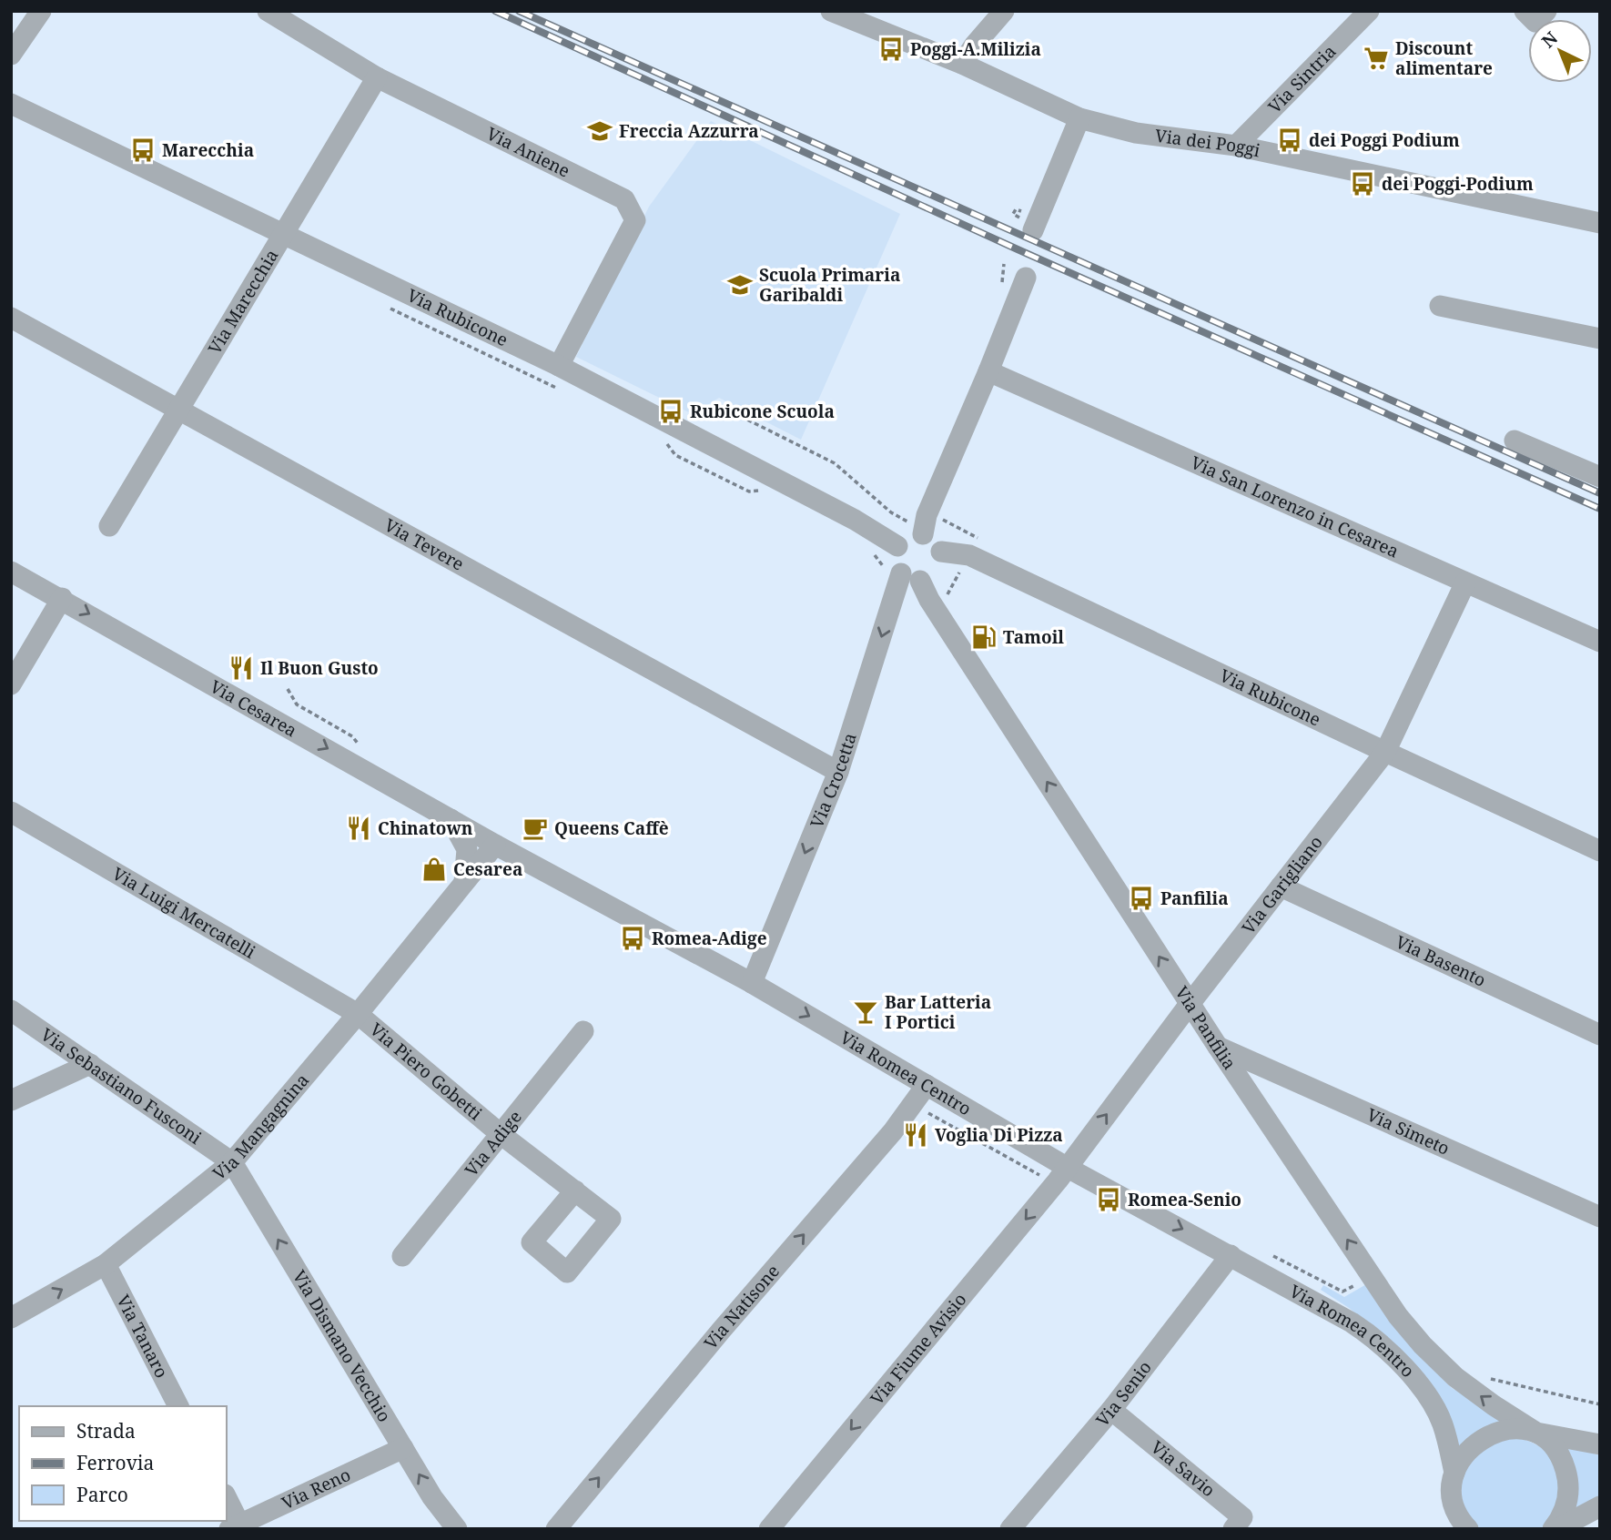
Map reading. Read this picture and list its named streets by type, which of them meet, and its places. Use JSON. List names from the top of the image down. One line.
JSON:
{"streets":{"street":["Via Sintria","Via dei Poggi","Via Aniene","Via Marecchia","Via Rubicone","Via San Lorenzo in Cesarea","Via Tevere","Via Cesarea","Via Crocetta","Via Garigliano","Via Luigi Mercatelli","Via Basento","Via Panfilia","Via Piero Gobetti","Via Romea Centro","Via Sebastiano Fusconi","Via Mangagnina","Via Simeto","Via Adige","Via Natisone","Via Tanaro","Via Dismano Vecchio","Via Fiume Avisio","Via Senio","Via Savio","Via Reno"]},"crossings":[["Via Sintria","Via dei Poggi"],["Via Aniene","Via Marecchia"],["Via Aniene","Via Rubicone"],["Via Marecchia","Via Rubicone"],["Via Marecchia","Via Tevere"],["Via Rubicone","Via Crocetta"],["Via Rubicone","Via Garigliano"],["Via Rubicone","Via Panfilia"],["Via San Lorenzo in Cesarea","Via Garigliano"],["Via Tevere","Via Crocetta"],["Via Cesarea","Via Romea Centro"],["Via Cesarea","Via Mangagnina"],["Via Crocetta","Via Panfilia"],["Via Crocetta","Via Romea Centro"],["Via Garigliano","Via Basento"],["Via Garigliano","Via Panfilia"],["Via Garigliano","Via Romea Centro"],["Via Garigliano","Via Fiume Avisio"],["Via Luigi Mercatelli","Via Piero Gobetti"],["Via Luigi Mercatelli","Via Mangagnina"],["Via Panfilia","Via Simeto"],["Via Piero Gobetti","Via Mangagnina"],["Via Piero Gobetti","Via Adige"],["Via Romea Centro","Via Mangagnina"],["Via Romea Centro","Via Natisone"],["Via Romea Centro","Via Fiume Avisio"],["Via Romea Centro","Via Senio"],["Via Sebastiano Fusconi","Via Mangagnina"],["Via Sebastiano Fusconi","Via Dismano Vecchio"],["Via Mangagnina","Via Tanaro"],["Via Mangagnina","Via Dismano Vecchio"],["Via Dismano Vecchio","Via Reno"],["Via Senio","Via Savio"]],"one_way":["Via Cesarea","Via Crocetta","Via Panfilia","Via Natisone","Via Dismano Vecchio","Via Fiume Avisio"],"places":{"bus stop":["Poggi-A.Milizia","dei Poggi Podium","Marecchia","dei Poggi-Podium","Rubicone Scuola","Panfilia","Romea-Adige","Romea-Senio"],"supermarket":["Discount alimentare"],"school or university":["Freccia Azzurra","Scuola Primaria Garibaldi"],"fuel station":["Tamoil"],"restaurant":["Il Buon Gusto","Chinatown","Voglia Di Pizza"],"cafe":["Queens Caffè"],"shop":["Cesarea"],"bar":["Bar Latteria I Portici"]},"legend":["Strada","Ferrovia","Parco"],"north":"top left"}
